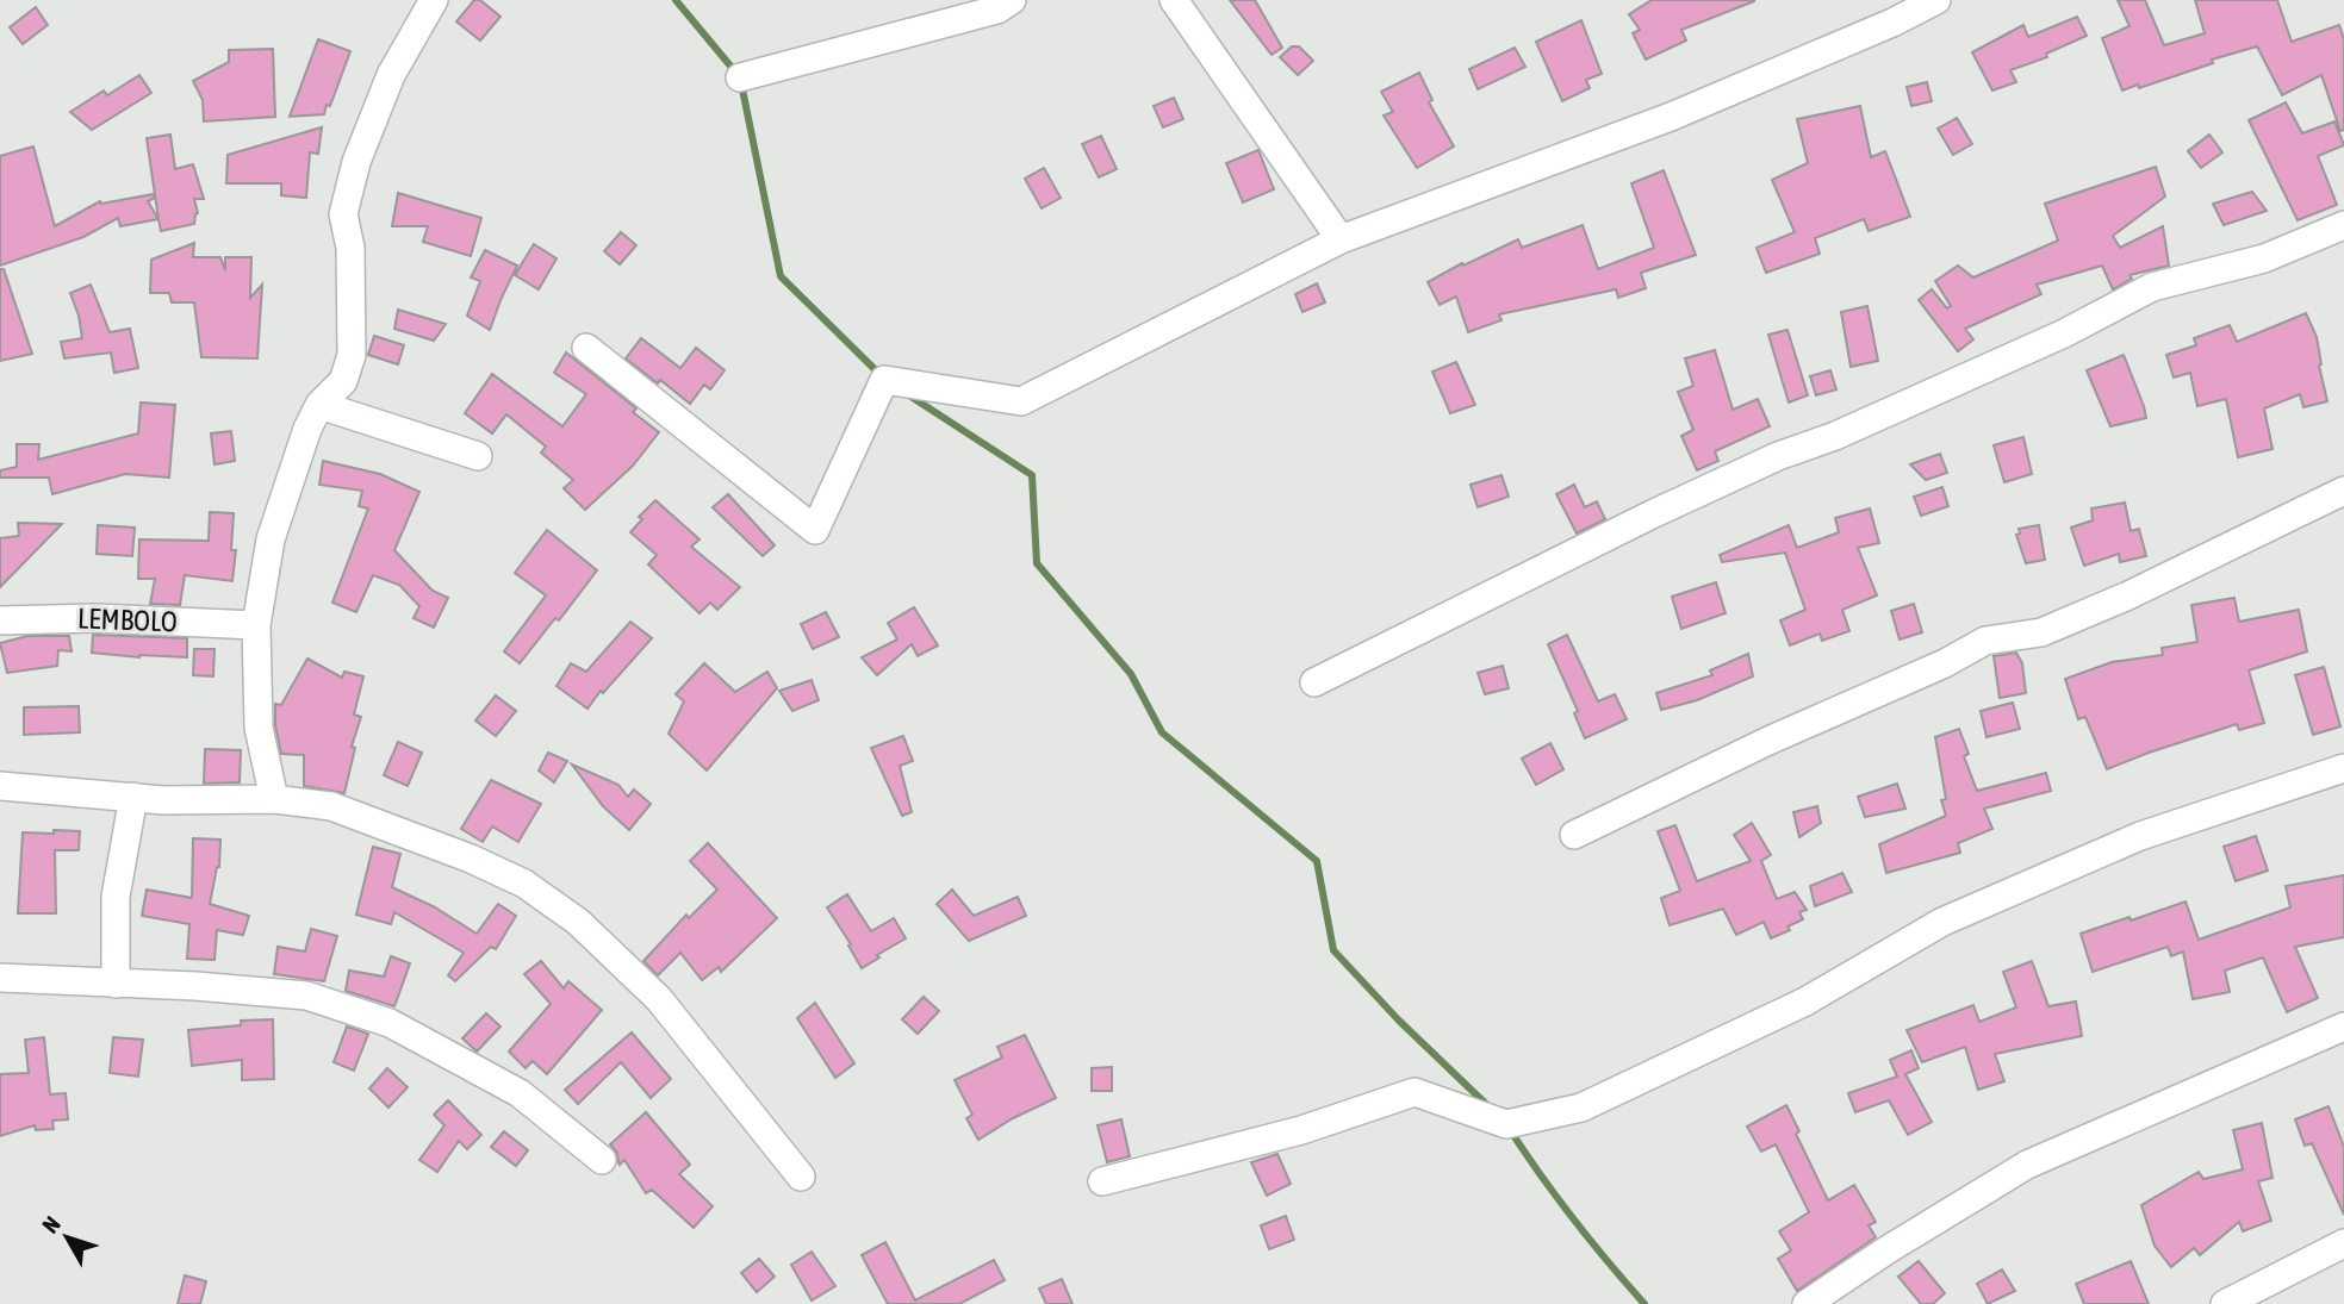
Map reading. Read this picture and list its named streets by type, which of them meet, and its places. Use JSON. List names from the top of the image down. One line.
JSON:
{"streets":{"street":["LEMBOLO"]},"north":"top left"}
